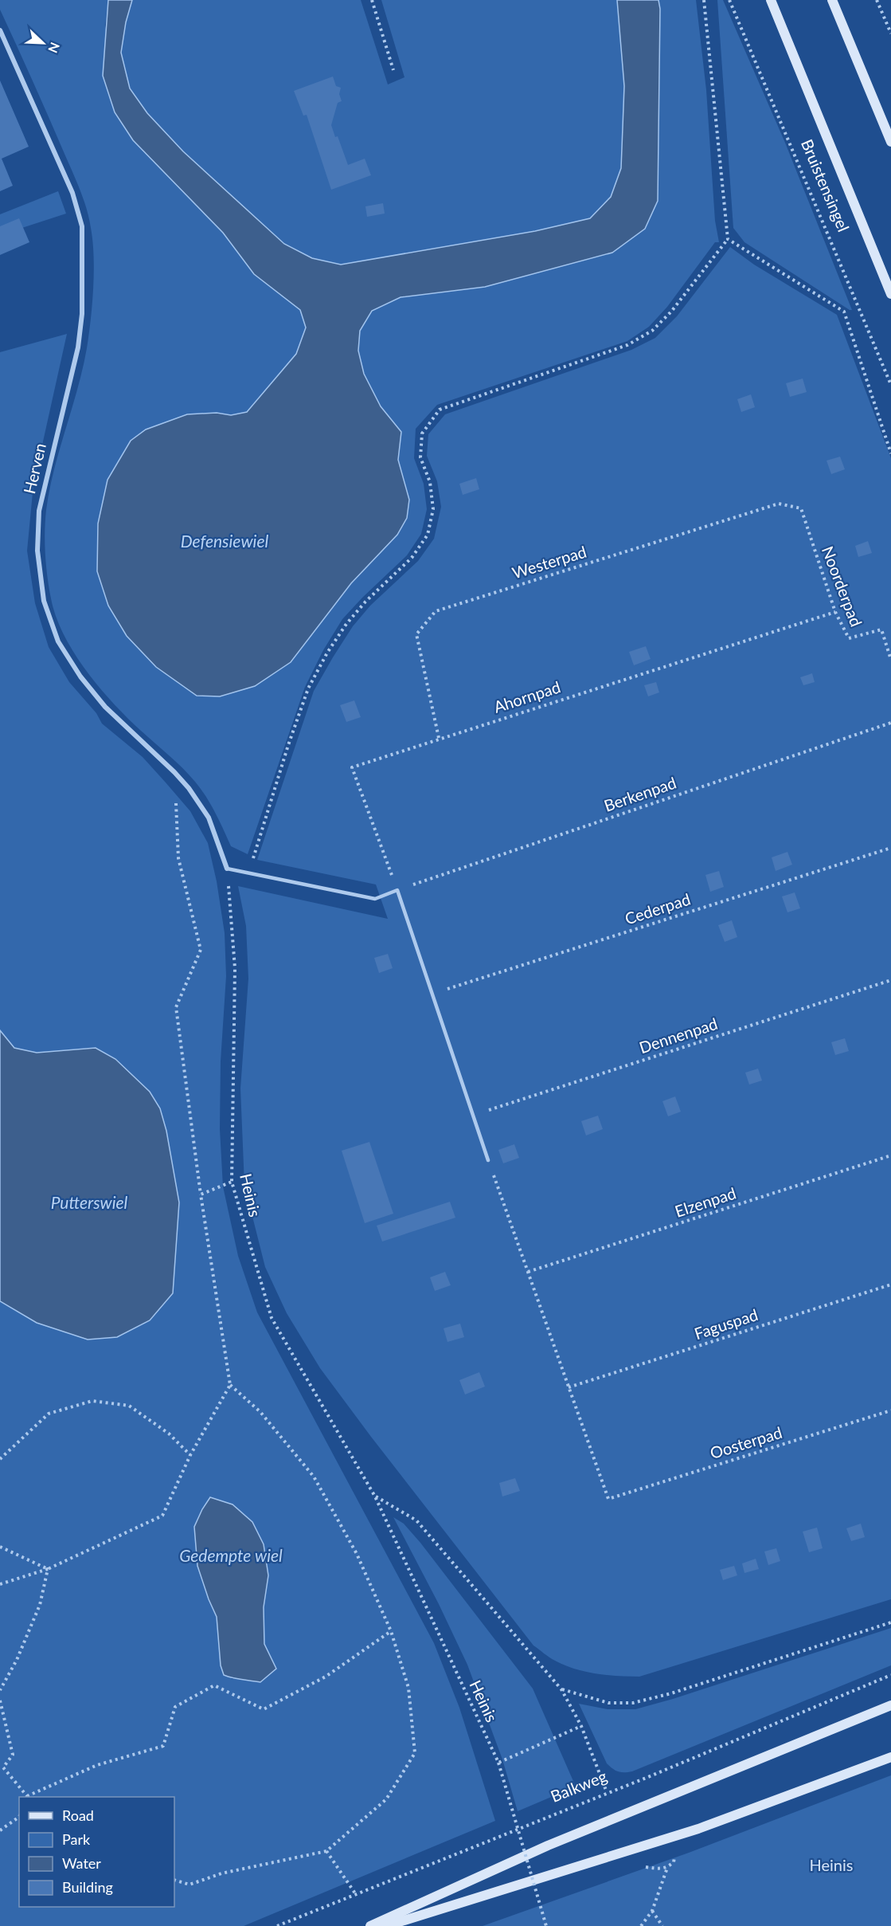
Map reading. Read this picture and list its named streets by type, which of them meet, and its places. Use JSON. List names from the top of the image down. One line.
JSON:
{"streets":{"street":["Bruistensingel","Herven"],"path":["Westerpad","Noorderpad","Ahornpad","Berkenpad","Cederpad","Dennenpad","Heinis","Elzenpad","Faguspad","Oosterpad","Balkweg"]},"crossings":[["Herven","Heinis"],["Westerpad","Noorderpad"],["Westerpad","Ahornpad"],["Noorderpad","Ahornpad"],["Ahornpad","Berkenpad"],["Heinis","Balkweg"],["Faguspad","Oosterpad"]],"water":["Defensiewiel","Putterswiel","Gedempte wiel"],"parks":["Heinis"],"legend":["Road","Park","Water","Building"],"north":"bottom right"}
